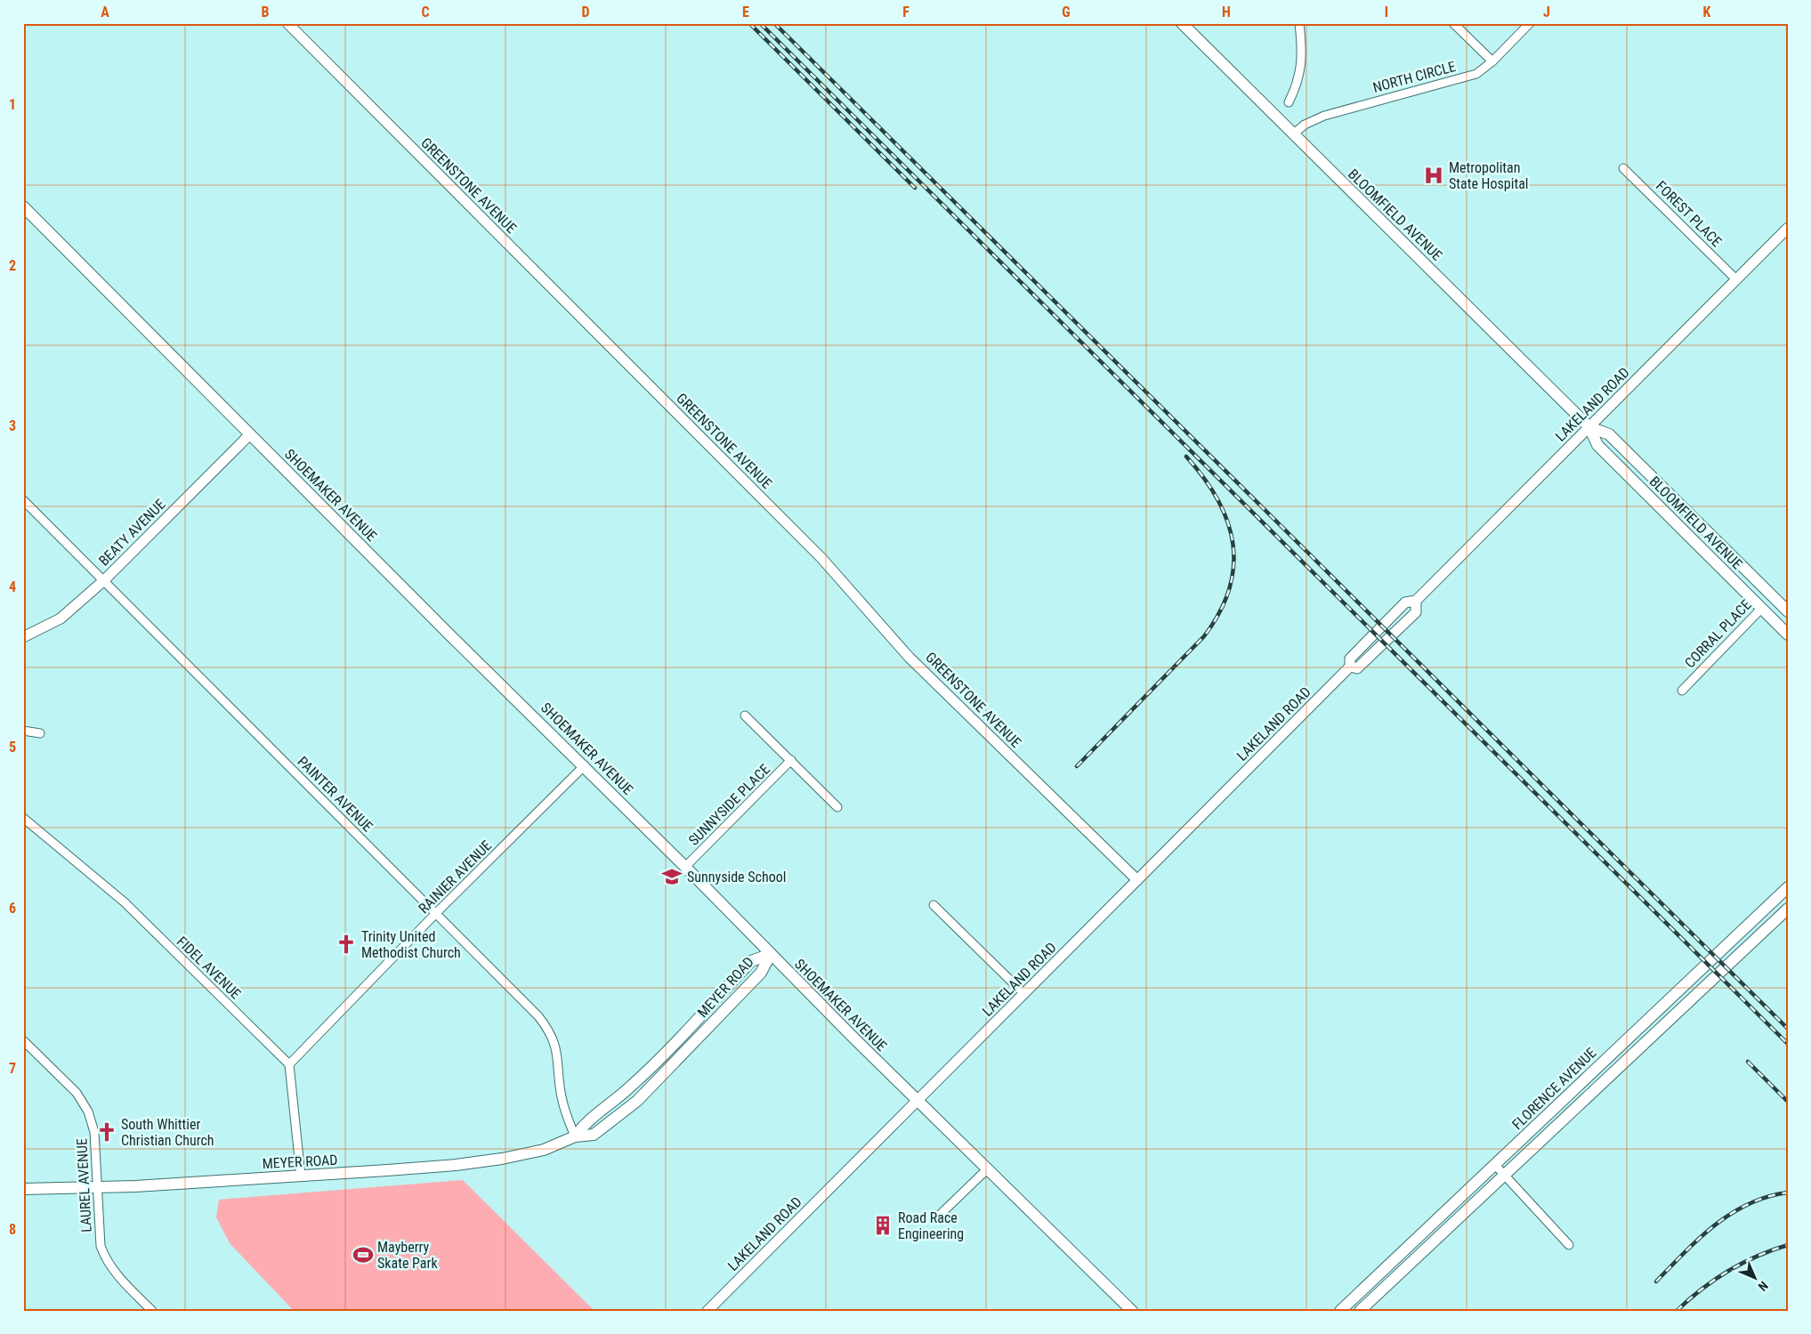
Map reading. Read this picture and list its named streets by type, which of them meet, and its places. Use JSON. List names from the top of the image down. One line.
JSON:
{"streets":{"main road":["BLOOMFIELD AVENUE","SHOEMAKER AVENUE","CORRAL PLACE","MEYER ROAD","FLORENCE AVENUE"],"street":["NORTH CIRCLE","GREENSTONE AVENUE","FOREST PLACE","LAKELAND ROAD","BEATY AVENUE","PAINTER AVENUE","SUNNYSIDE PLACE","RAINIER AVENUE","FIDEL AVENUE","LAUREL AVENUE"]},"crossings":[["NORTH CIRCLE","BLOOMFIELD AVENUE"],["GREENSTONE AVENUE","LAKELAND ROAD"],["FOREST PLACE","LAKELAND ROAD"],["BLOOMFIELD AVENUE","LAKELAND ROAD"],["BLOOMFIELD AVENUE","CORRAL PLACE"],["LAKELAND ROAD","SHOEMAKER AVENUE"],["SHOEMAKER AVENUE","BEATY AVENUE"],["SHOEMAKER AVENUE","SUNNYSIDE PLACE"],["SHOEMAKER AVENUE","RAINIER AVENUE"],["SHOEMAKER AVENUE","MEYER ROAD"],["BEATY AVENUE","PAINTER AVENUE"],["PAINTER AVENUE","RAINIER AVENUE"],["PAINTER AVENUE","MEYER ROAD"],["RAINIER AVENUE","FIDEL AVENUE"],["MEYER ROAD","LAUREL AVENUE"]],"places":{"hospital":["Metropolitan State Hospital"],"school or university":["Sunnyside School"],"church":["Trinity United Methodist Church","South Whittier Christian Church"],"building":["Road Race Engineering"],"sports":["Mayberry Skate Park"]},"north":"bottom right","grid":{"columns":["A","B","C","D","E","F","G","H","I","J","K"],"rows":["1","2","3","4","5","6","7","8"]}}
